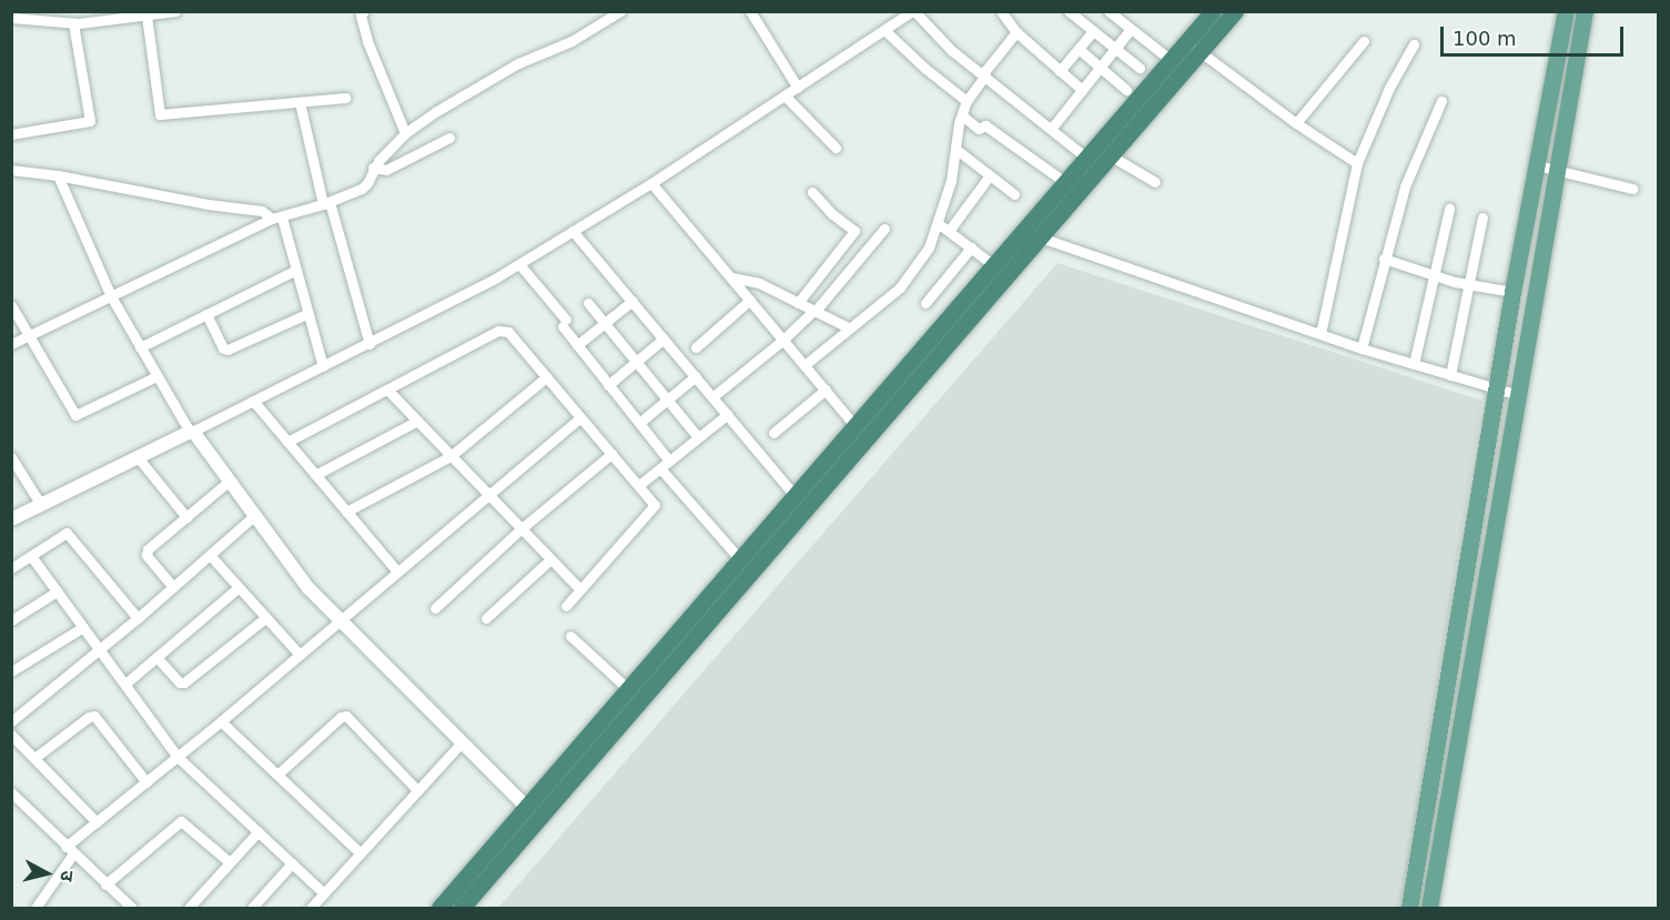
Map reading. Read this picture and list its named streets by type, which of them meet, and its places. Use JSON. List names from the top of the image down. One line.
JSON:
{"scale_bar":"100 m","north":"right"}
